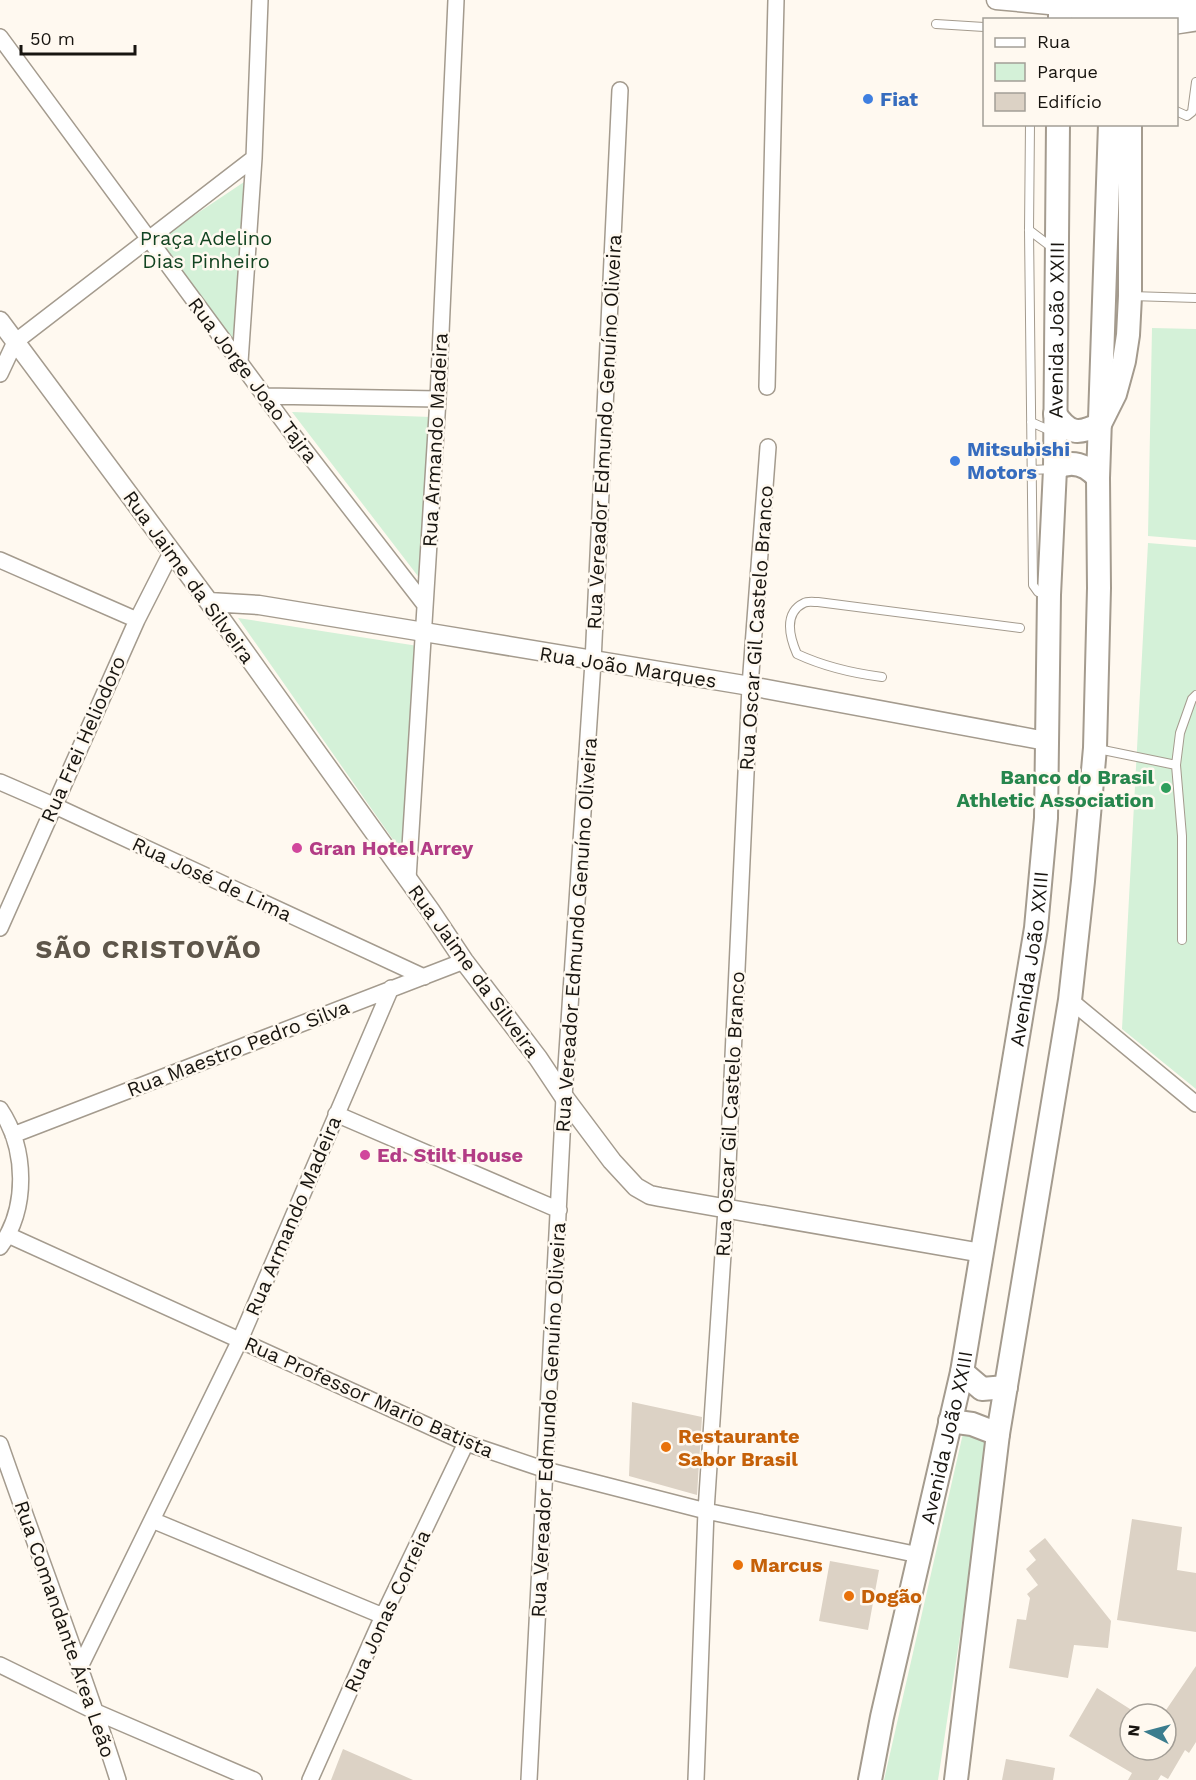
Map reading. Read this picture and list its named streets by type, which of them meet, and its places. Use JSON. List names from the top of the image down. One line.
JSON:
{"streets":{"main road":["Avenida João XXIII"],"street":["Rua Jorge Joao Tajra","Rua Vereador Edmundo Genuíno Oliveira","Rua Armando Madeira","Rua Jaime da Silveira","Rua Oscar Gil Castelo Branco","Rua João Marques","Rua Frei Heliodoro","Rua José de Lima","Rua Maestro Pedro Silva","Rua Professor Mario Batista","Rua Jonas Correia","Rua Comandante Área Leão"]},"crossings":[["Avenida João XXIII","Rua Jaime da Silveira"],["Avenida João XXIII","Rua João Marques"],["Avenida João XXIII","Rua Professor Mario Batista"],["Rua Jorge Joao Tajra","Rua Armando Madeira"],["Rua Vereador Edmundo Genuíno Oliveira","Rua Jaime da Silveira"],["Rua Vereador Edmundo Genuíno Oliveira","Rua João Marques"],["Rua Vereador Edmundo Genuíno Oliveira","Rua Professor Mario Batista"],["Rua Armando Madeira","Rua Jaime da Silveira"],["Rua Armando Madeira","Rua João Marques"],["Rua Armando Madeira","Rua Maestro Pedro Silva"],["Rua Armando Madeira","Rua Professor Mario Batista"],["Rua Armando Madeira","Rua Comandante Área Leão"],["Rua Jaime da Silveira","Rua Oscar Gil Castelo Branco"],["Rua Jaime da Silveira","Rua João Marques"],["Rua Jaime da Silveira","Rua Frei Heliodoro"],["Rua Jaime da Silveira","Rua Maestro Pedro Silva"],["Rua Oscar Gil Castelo Branco","Rua João Marques"],["Rua Oscar Gil Castelo Branco","Rua Professor Mario Batista"],["Rua Frei Heliodoro","Rua José de Lima"],["Rua José de Lima","Rua Maestro Pedro Silva"],["Rua Professor Mario Batista","Rua Jonas Correia"]],"districts":["SÃO CRISTOVÃO"],"parks":["Praça Adelino Dias Pinheiro"],"places":["Fiat","Mitsubishi Motors","Banco do Brasil Athletic Association","Gran Hotel Arrey","Ed. Stilt House","Restaurante Sabor Brasil","Marcus","Dogão"],"legend":["Rua","Parque","Edifício"],"scale_bar":"50 m","north":"left"}
